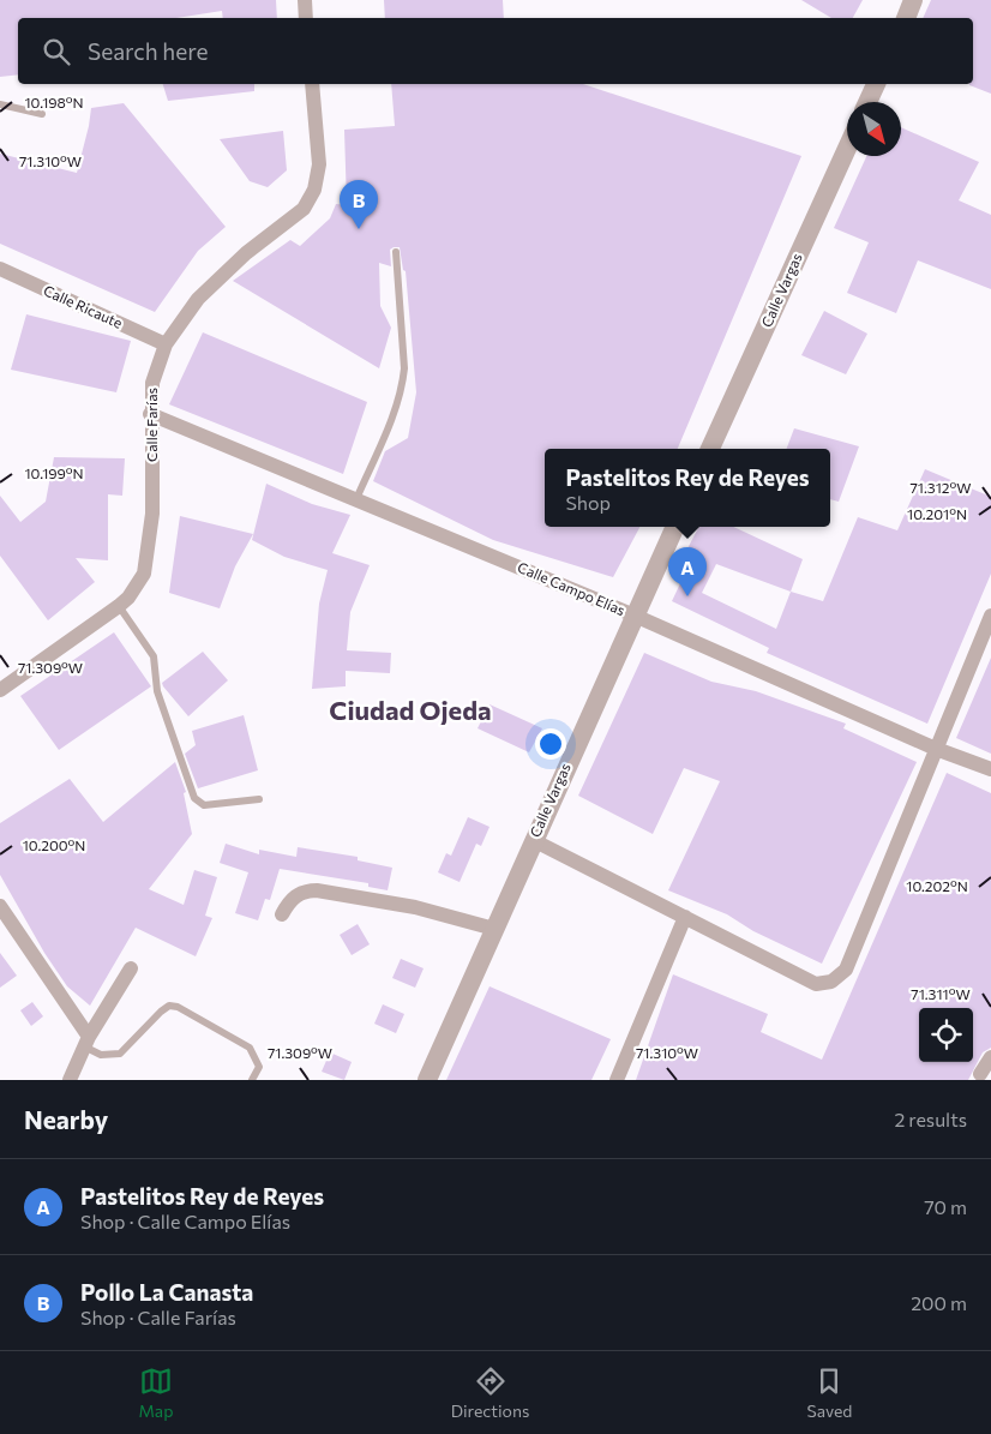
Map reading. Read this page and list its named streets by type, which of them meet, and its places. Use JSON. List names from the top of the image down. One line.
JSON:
{"streets":{"street":["Calle Vargas","Calle Ricaute","Calle Farías","Calle Campo Elías"]},"crossings":[["Calle Vargas","Calle Campo Elías"],["Calle Ricaute","Calle Farías"],["Calle Farías","Calle Campo Elías"]],"districts":["Ciudad Ojeda"],"north":"bottom right","page":{"search":"Search here","pins":["B","A"],"popup":["Pastelitos Rey de Reyes","Shop"],"heading":["Nearby","2 results"],"list":[{"mark":"A","name":"Pastelitos Rey de Reyes","note":"Shop · Calle Campo Elías","value":"70 m"},{"mark":"B","name":"Pollo La Canasta","note":"Shop · Calle Farías","value":"200 m"}],"nav":["Map","Directions","Saved"]},"coordinates":["10.198°N","71.310°W","10.199°N","71.312°W","10.201°N","71.309°W","10.200°N","10.202°N","71.311°W"]}
